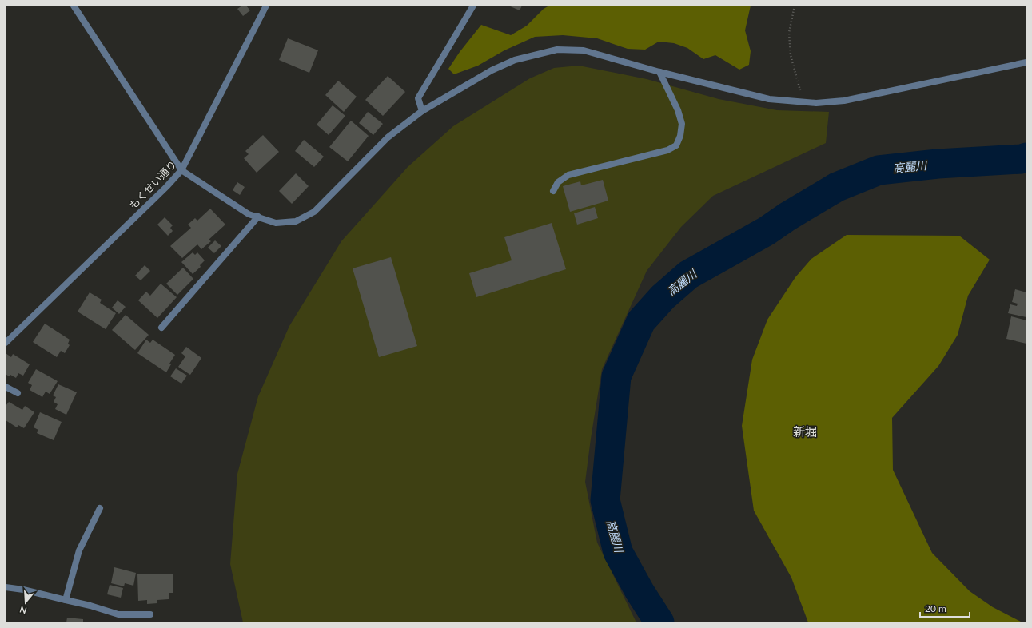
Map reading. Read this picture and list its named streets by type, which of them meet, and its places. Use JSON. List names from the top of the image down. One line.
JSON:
{"streets":{"street":["もくせい通り"]},"districts":["新堀"],"water":["高麗川"],"scale_bar":"20 m","north":"bottom"}
